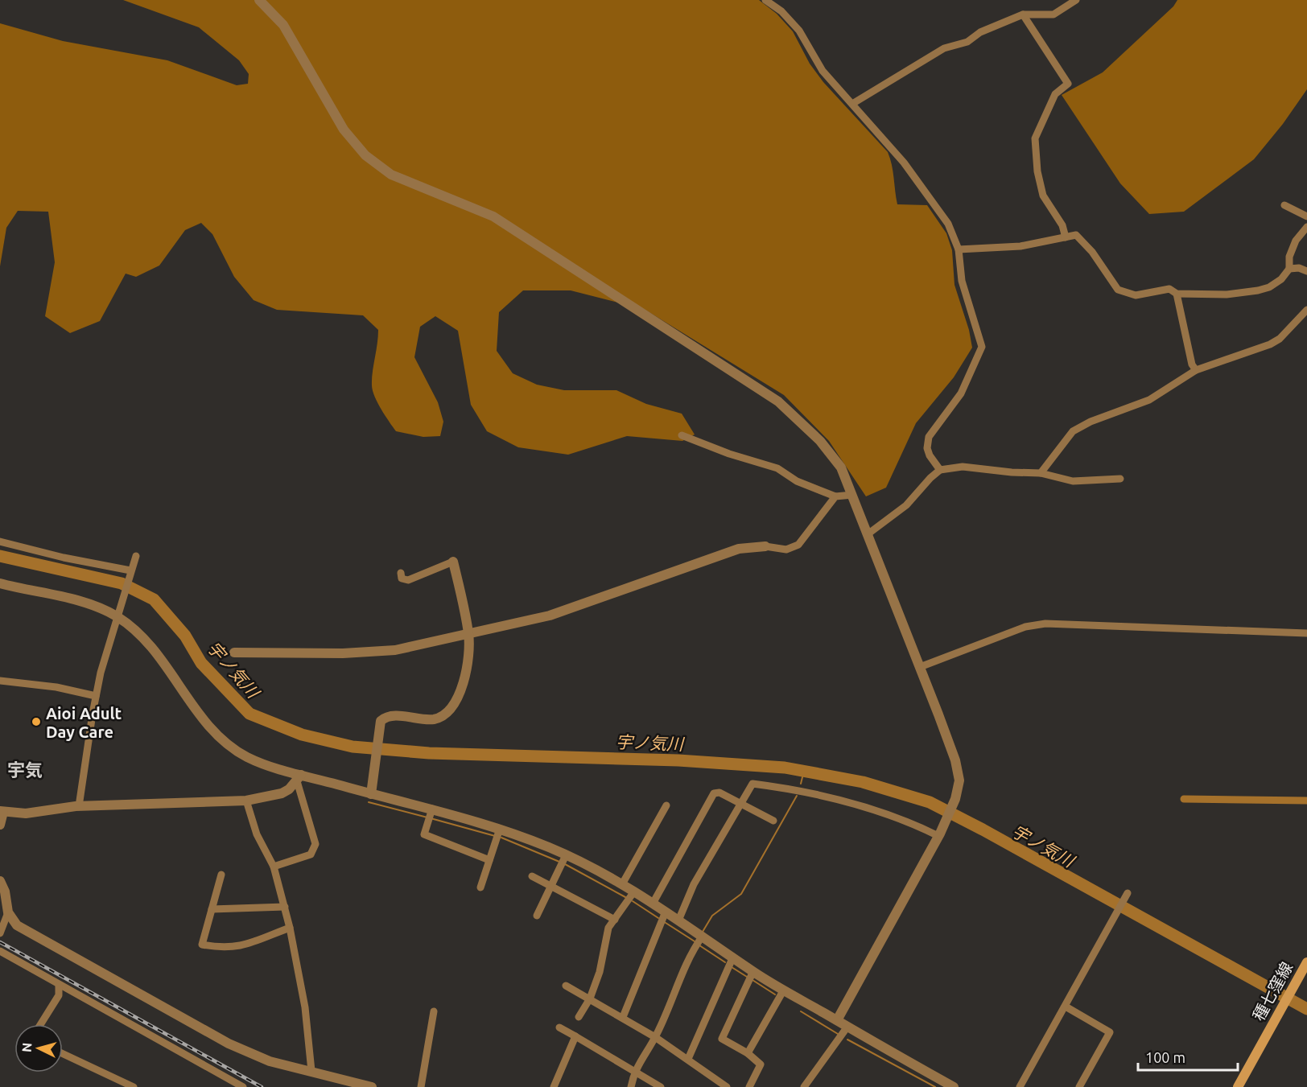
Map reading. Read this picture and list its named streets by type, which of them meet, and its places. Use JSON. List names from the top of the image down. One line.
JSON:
{"streets":{"main road":["種七窪線"]},"districts":["宇気"],"water":["宇ノ気川"],"places":["Aioi Adult Day Care"],"scale_bar":"100 m","north":"left"}
